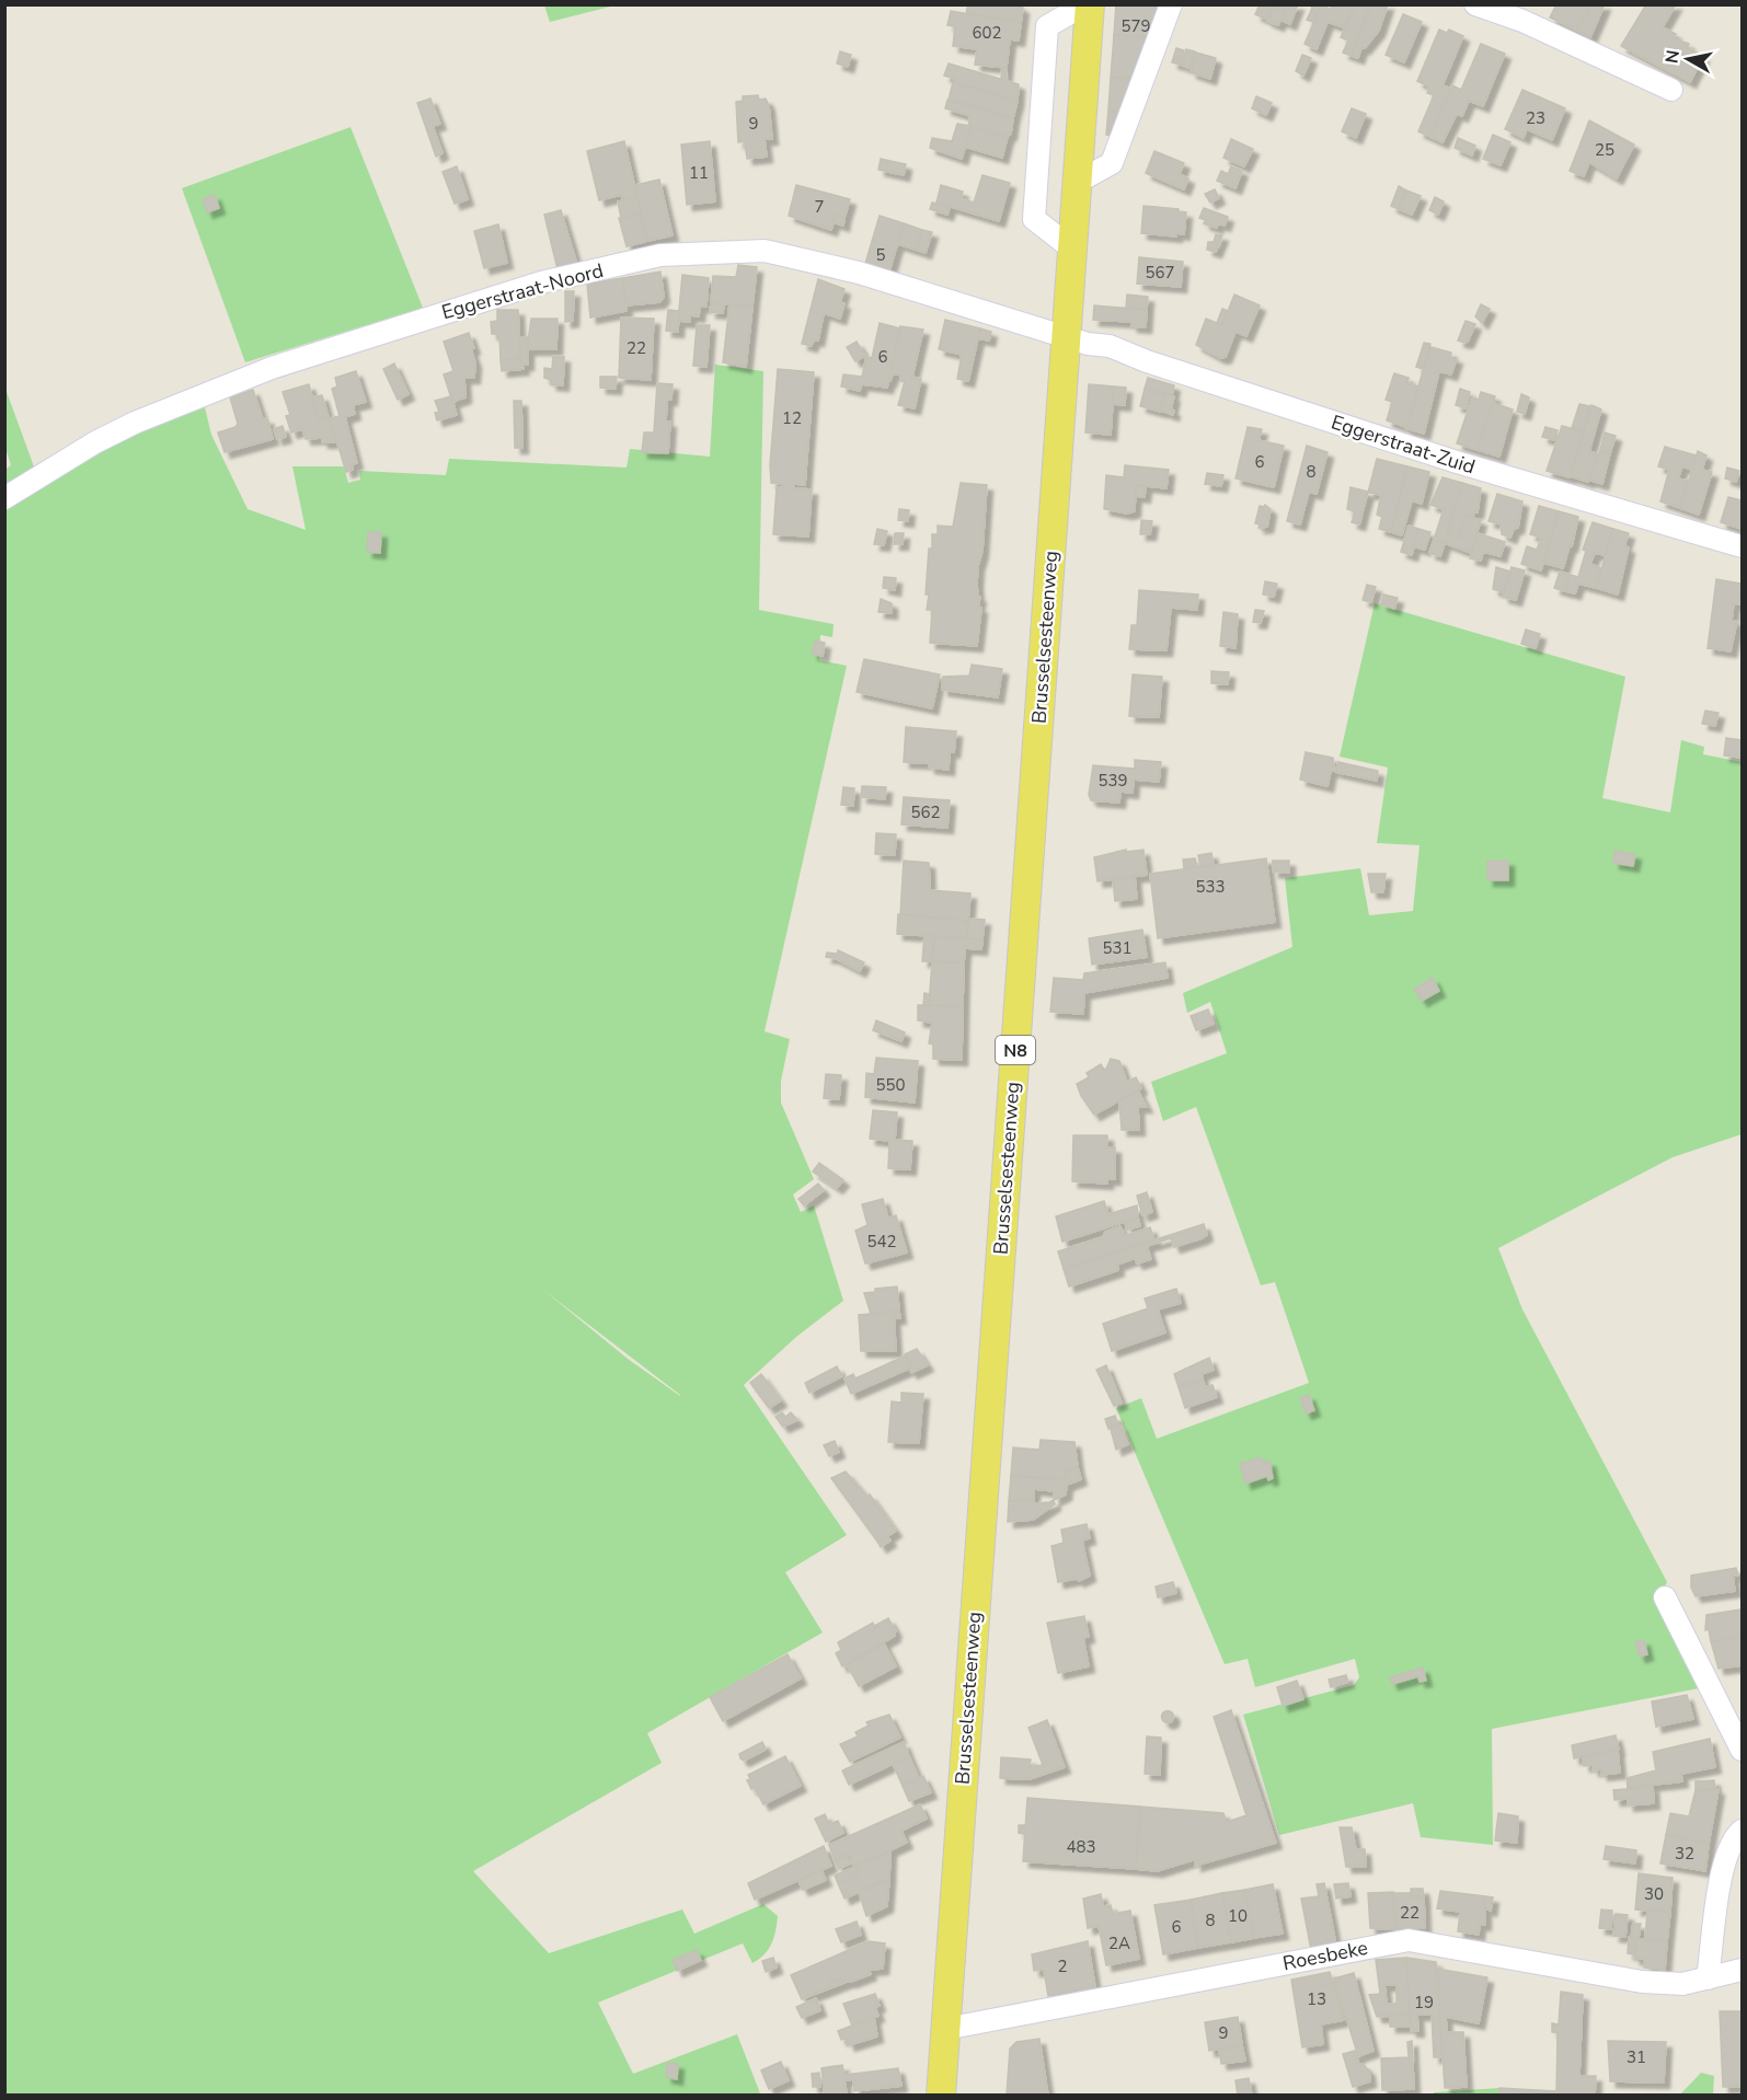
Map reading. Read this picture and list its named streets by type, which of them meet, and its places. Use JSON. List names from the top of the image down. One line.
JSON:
{"streets":{"main road":["Brusselsesteenweg","N8"],"street":["Eggerstraat-Noord","Eggerstraat-Zuid","Roesbeke"]},"crossings":[["Eggerstraat-Noord","Eggerstraat-Zuid"],["Eggerstraat-Noord","Brusselsesteenweg"],["Eggerstraat-Zuid","Brusselsesteenweg"],["Brusselsesteenweg","Roesbeke"]],"house_numbers":["579","602","23","9","25","11","7","5","567","22","6","12","6","8","539","562","533","531","550","542","483","32","30","22","10","8","6","2A","2","13","19","9","31"],"north":"left"}
